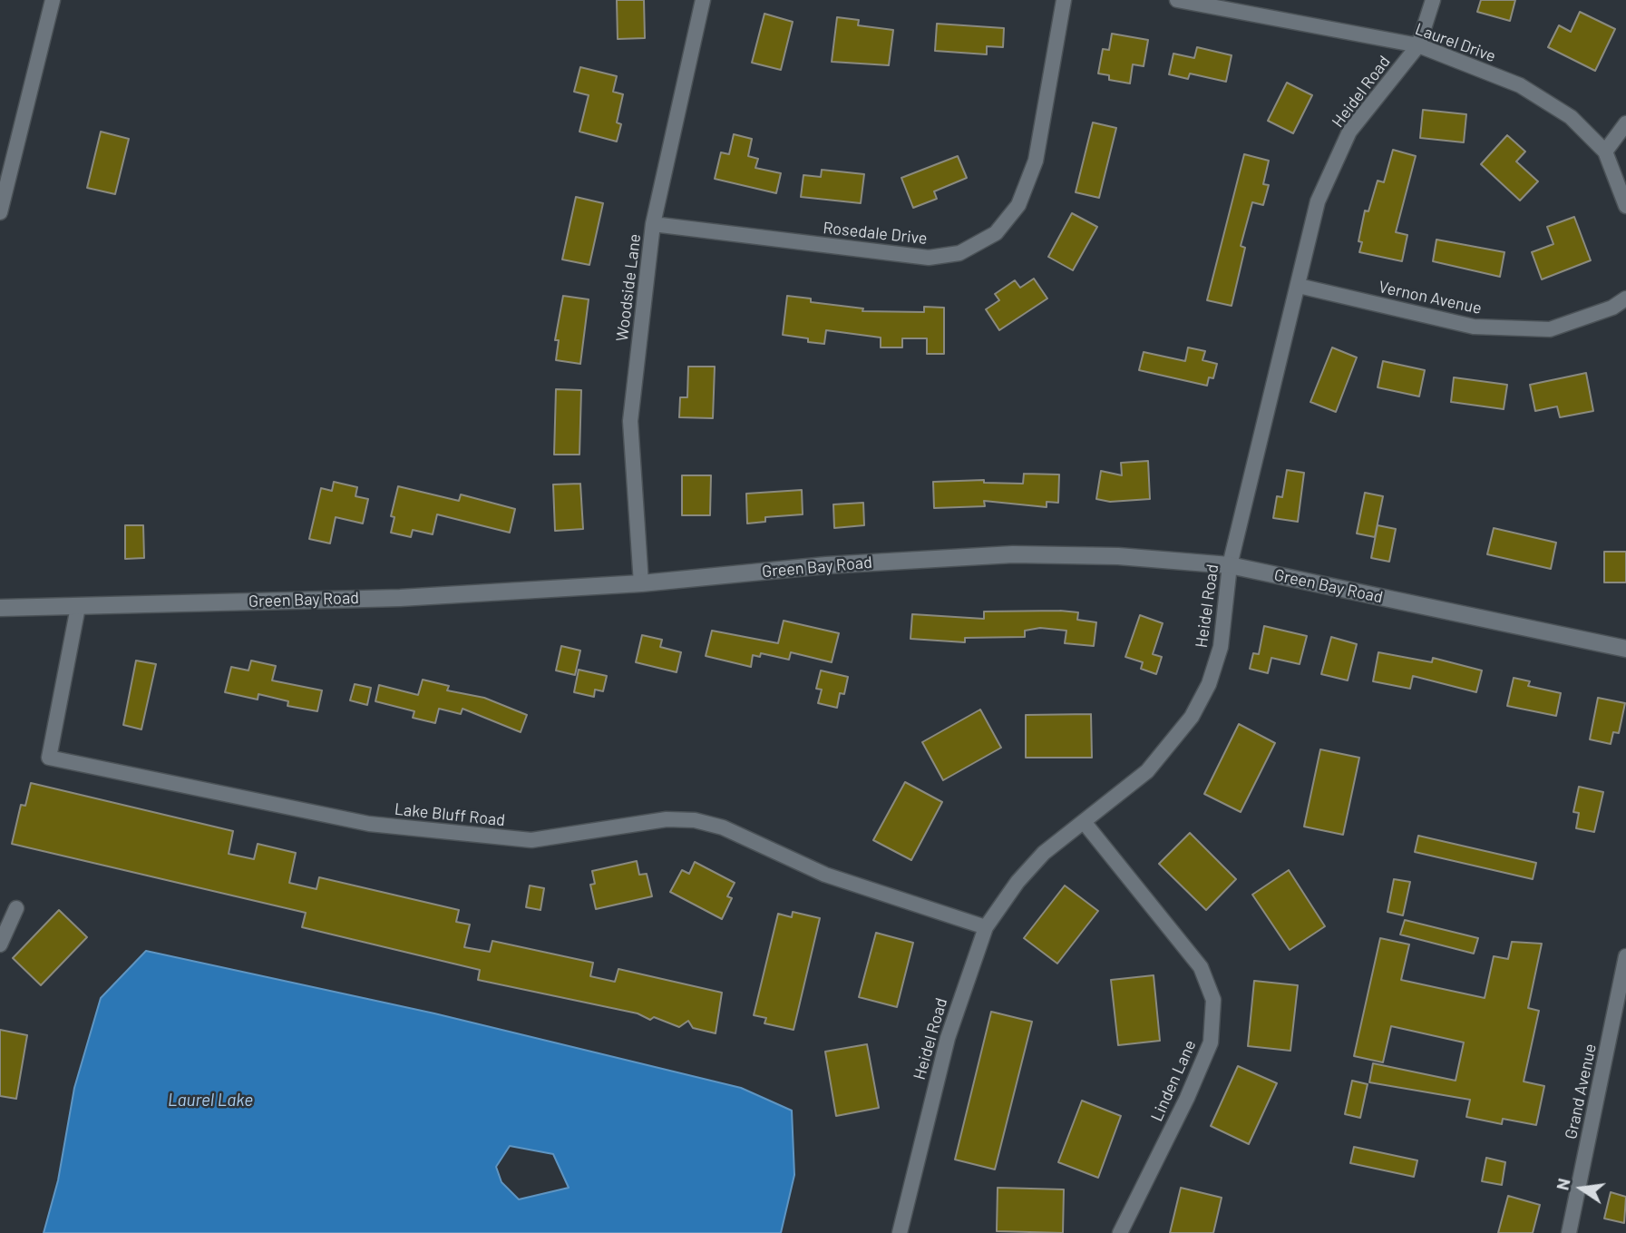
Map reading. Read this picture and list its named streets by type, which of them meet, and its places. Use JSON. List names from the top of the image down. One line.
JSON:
{"streets":{"street":["Laurel Drive","Heidel Road","Rosedale Drive","Woodside Lane","Vernon Avenue","Green Bay Road","Lake Bluff Road","Linden Lane","Grand Avenue"]},"crossings":[["Laurel Drive","Heidel Road"],["Heidel Road","Vernon Avenue"],["Heidel Road","Green Bay Road"],["Heidel Road","Lake Bluff Road"],["Heidel Road","Linden Lane"],["Rosedale Drive","Woodside Lane"],["Woodside Lane","Green Bay Road"],["Green Bay Road","Lake Bluff Road"]],"water":["Laurel Lake"],"north":"left"}
